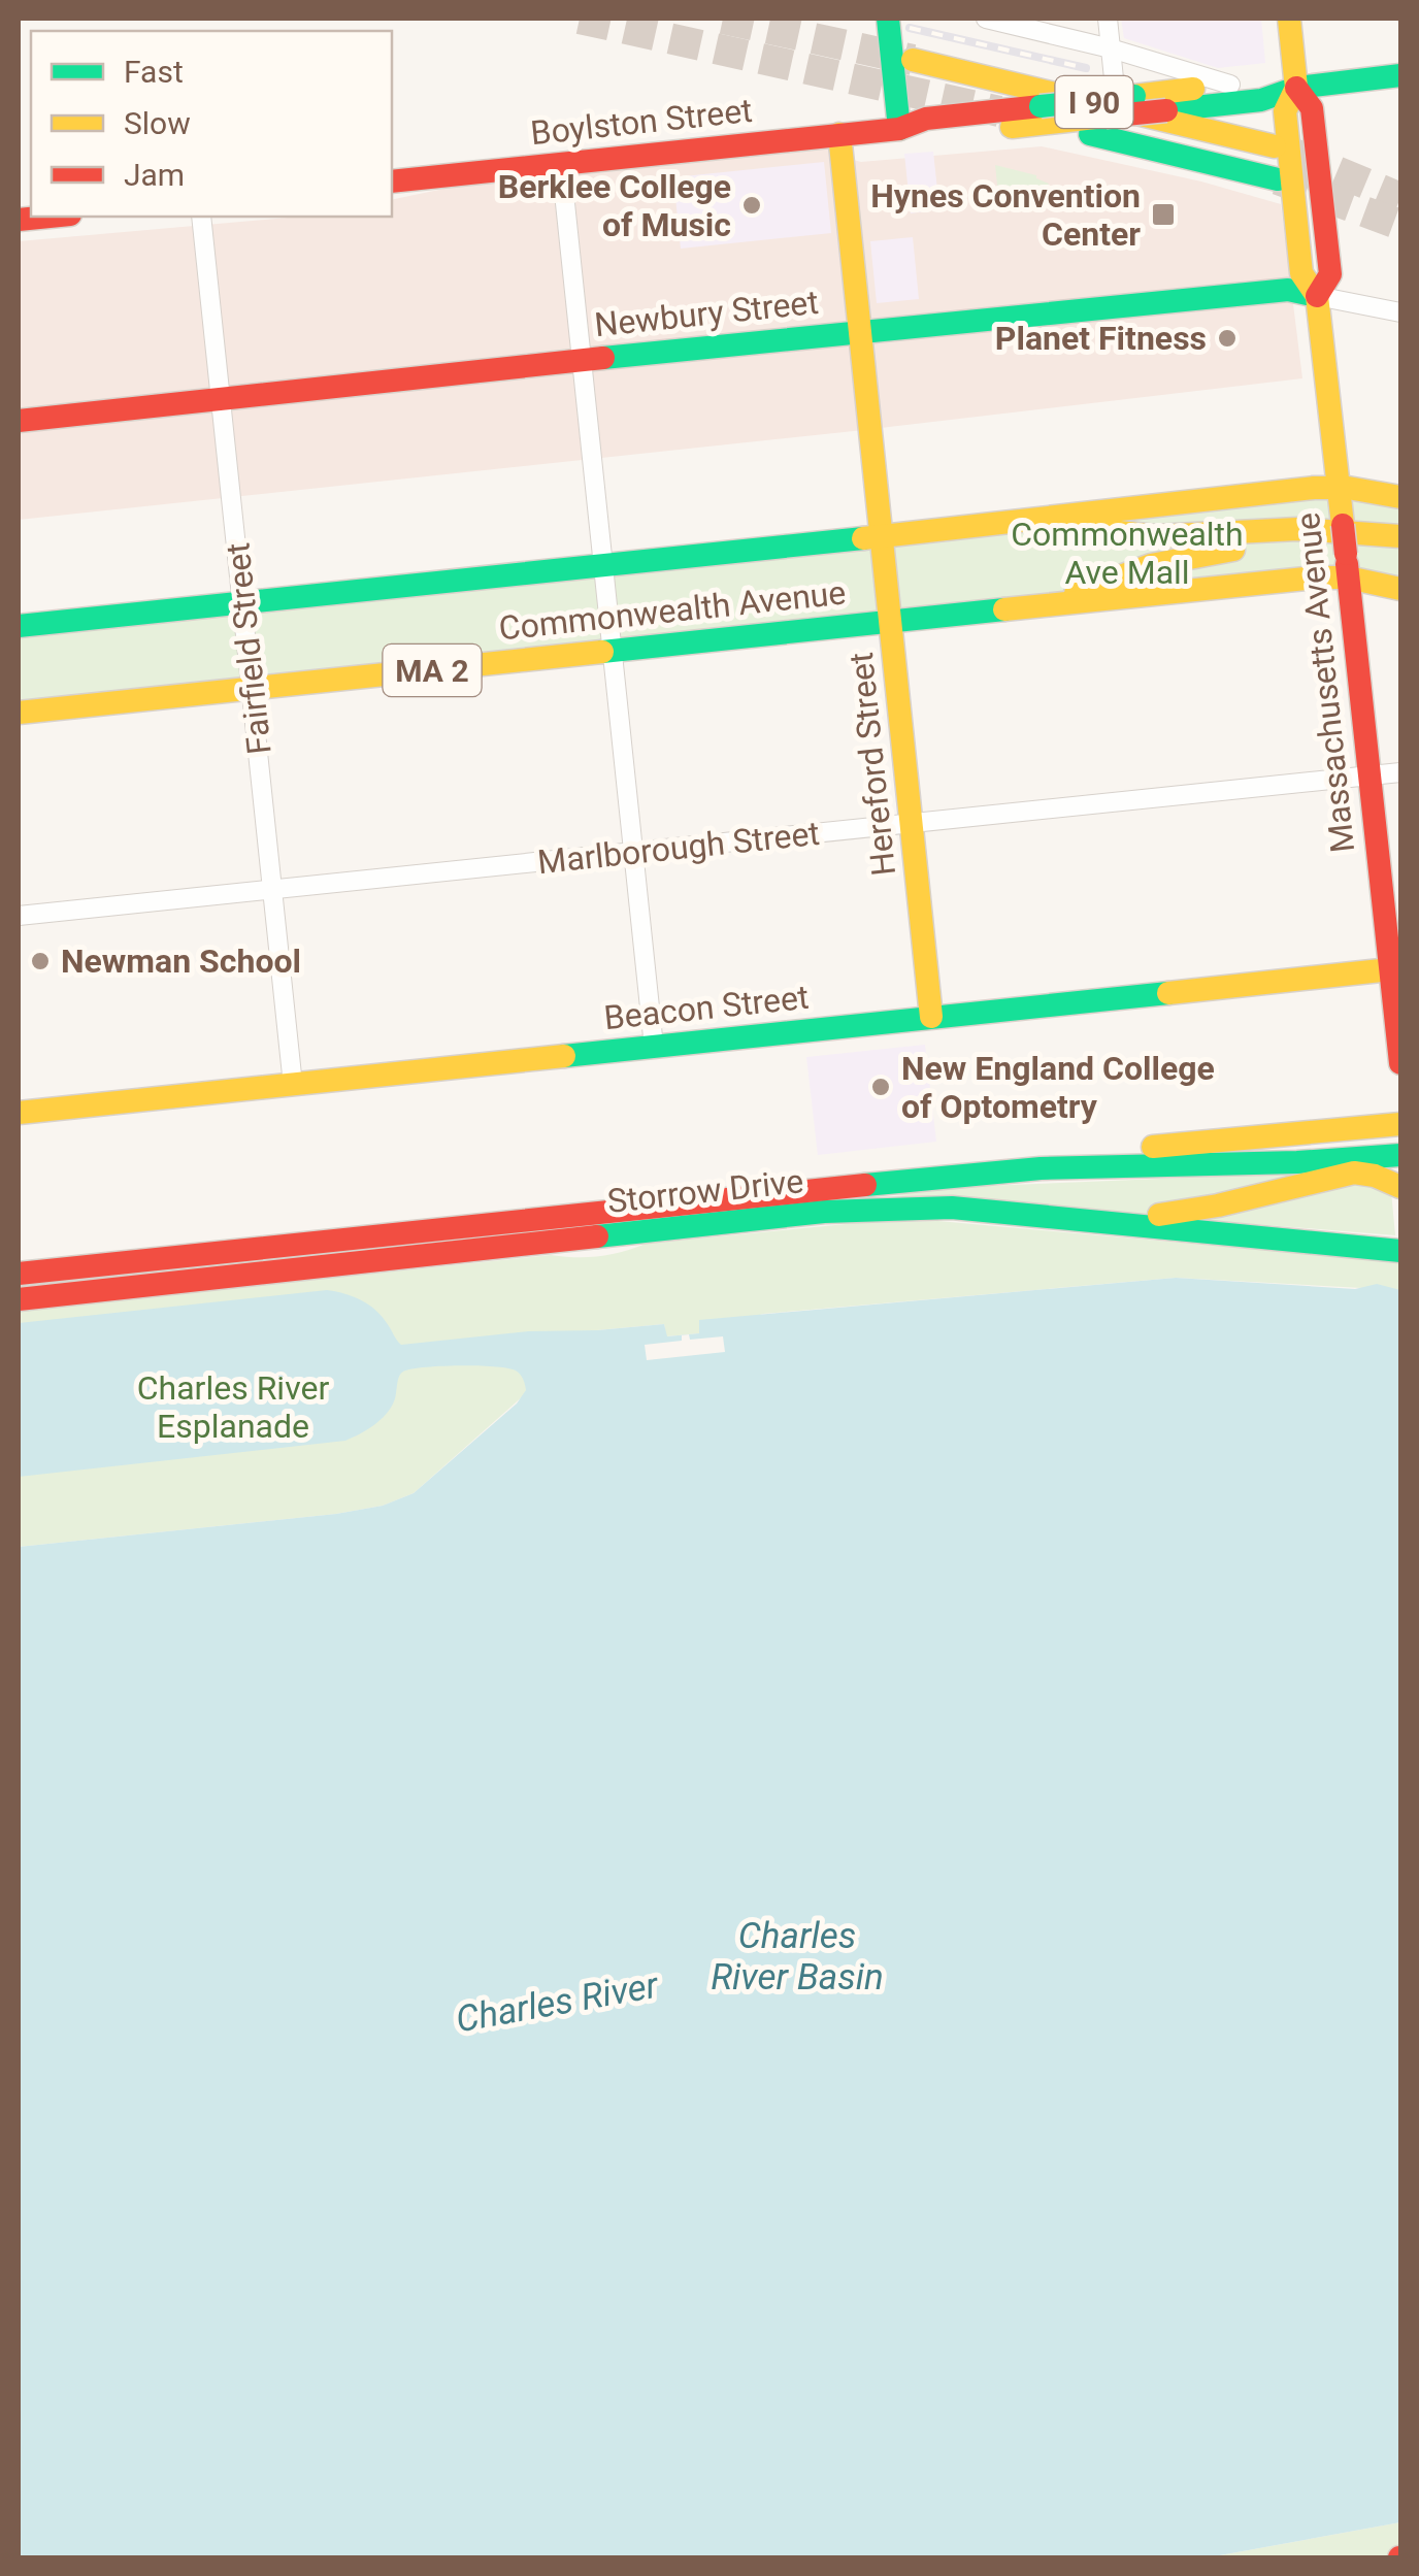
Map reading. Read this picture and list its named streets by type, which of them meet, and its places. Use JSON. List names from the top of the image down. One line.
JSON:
{"streets":{"main road":["I 90","Boylston Street","Newbury Street","Commonwealth Avenue","MA 2","Massachusetts Avenue","Hereford Street","Beacon Street","Storrow Drive"],"street":["Fairfield Street","Marlborough Street"]},"crossings":[["I 90","Boylston Street"],["Boylston Street","Massachusetts Avenue"],["Boylston Street","Hereford Street"],["Newbury Street","Fairfield Street"],["Newbury Street","Massachusetts Avenue"],["Newbury Street","Hereford Street"],["Commonwealth Avenue","Fairfield Street"],["Commonwealth Avenue","Massachusetts Avenue"],["Commonwealth Avenue","Hereford Street"],["Fairfield Street","Marlborough Street"],["Fairfield Street","Beacon Street"],["Massachusetts Avenue","Marlborough Street"],["Massachusetts Avenue","Beacon Street"],["Hereford Street","Marlborough Street"],["Hereford Street","Beacon Street"]],"water":["Charles River Basin","Charles River"],"parks":["Commonwealth Ave Mall","Charles River Esplanade"],"places":{"other":["Berklee College of Music","Planet Fitness","Newman School","New England College of Optometry"],"transit":["Hynes Convention Center"]},"legend":["Fast","Slow","Jam"]}
